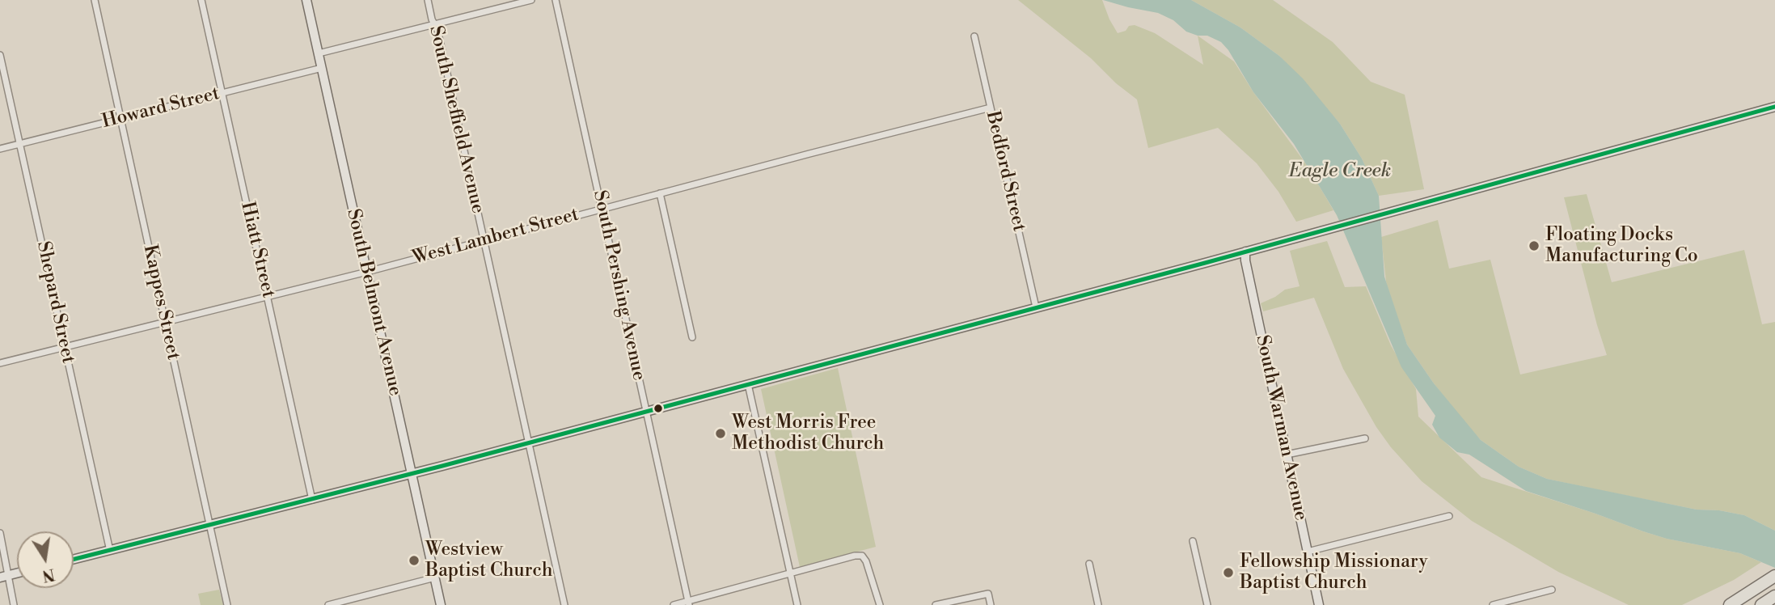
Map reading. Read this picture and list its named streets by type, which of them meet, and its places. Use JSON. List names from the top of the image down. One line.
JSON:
{"streets":{"main road":["South Belmont Avenue","South Warman Avenue"],"street":["Howard Street","South Sheffield Avenue","Bedford Street","West Lambert Street","Hiatt Street","South Pershing Avenue","Shepard Street","Kappes Street"]},"crossings":[["Howard Street","Hiatt Street"],["Howard Street","Shepard Street"],["Howard Street","Kappes Street"],["Howard Street","South Belmont Avenue"],["South Sheffield Avenue","West Lambert Street"],["Bedford Street","West Lambert Street"],["West Lambert Street","Hiatt Street"],["West Lambert Street","South Pershing Avenue"],["West Lambert Street","Shepard Street"],["West Lambert Street","Kappes Street"],["West Lambert Street","South Belmont Avenue"]],"water":["Eagle Creek"],"places":["Floating Docks Manufacturing Co","West Morris Free Methodist Church","Westview Baptist Church","Fellowship Missionary Baptist Church"],"north":"bottom"}
